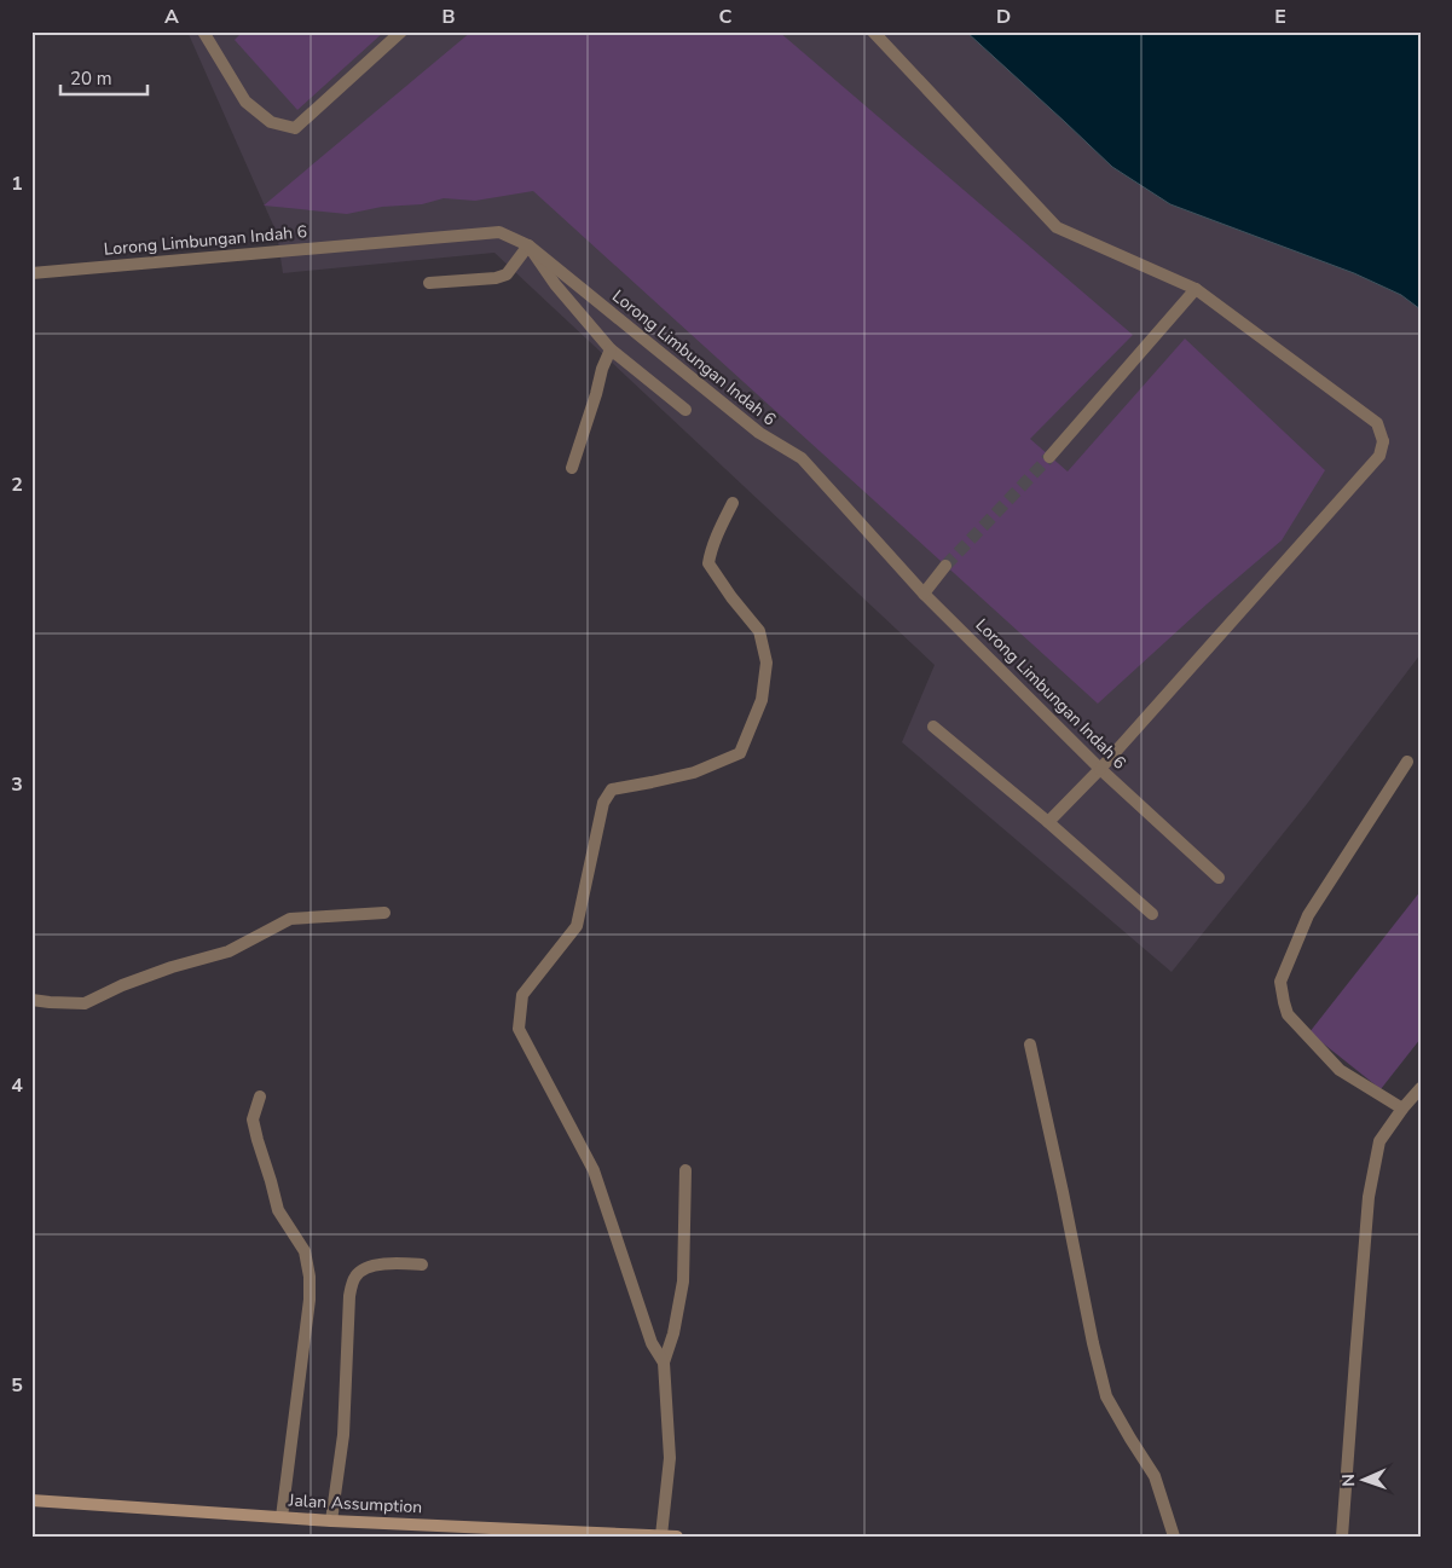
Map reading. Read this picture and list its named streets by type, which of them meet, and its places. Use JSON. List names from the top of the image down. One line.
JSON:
{"streets":{"street":["Lorong Limbungan Indah 6","Jalan Assumption"]},"scale_bar":"20 m","north":"left","grid":{"columns":["A","B","C","D","E"],"rows":["1","2","3","4","5"]}}
